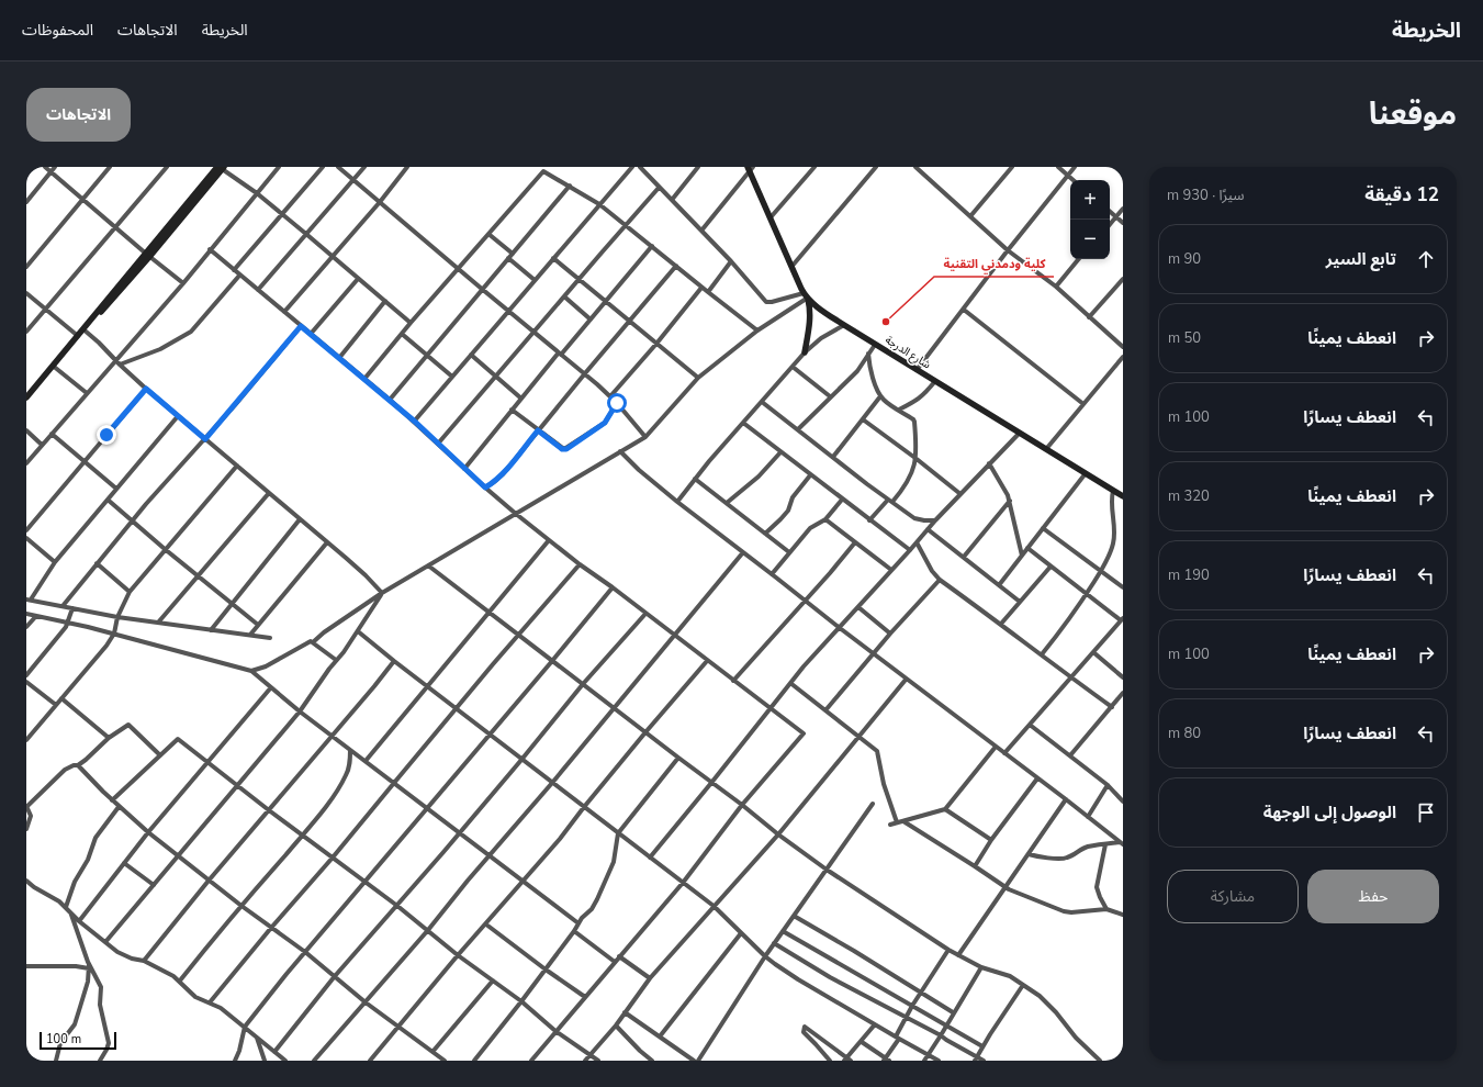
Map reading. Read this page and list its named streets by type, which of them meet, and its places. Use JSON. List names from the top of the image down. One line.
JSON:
{"streets":{"street":["شارع الدرجة"]},"places":["كلية ودمدني التقنية"],"scale_bar":"100 m","page":{"header":"الخريطة","nav":["الخريطة","الاتجاهات","المحفوظات"],"title":"موقعنا","buttons":["الاتجاهات",["حفظ","مشاركة"]],"heading":["12 دقيقة","سيرًا · 930 m"],"map_buttons":["+","−"],"list":[["تابع السير","90 m"],["انعطف يمينًا","50 m"],["انعطف يسارًا","100 m"],["انعطف يمينًا","320 m"],["انعطف يسارًا","190 m"],["انعطف يمينًا","100 m"],["انعطف يسارًا","80 m"],"الوصول إلى الوجهة"],"scale":"100 m"}}
